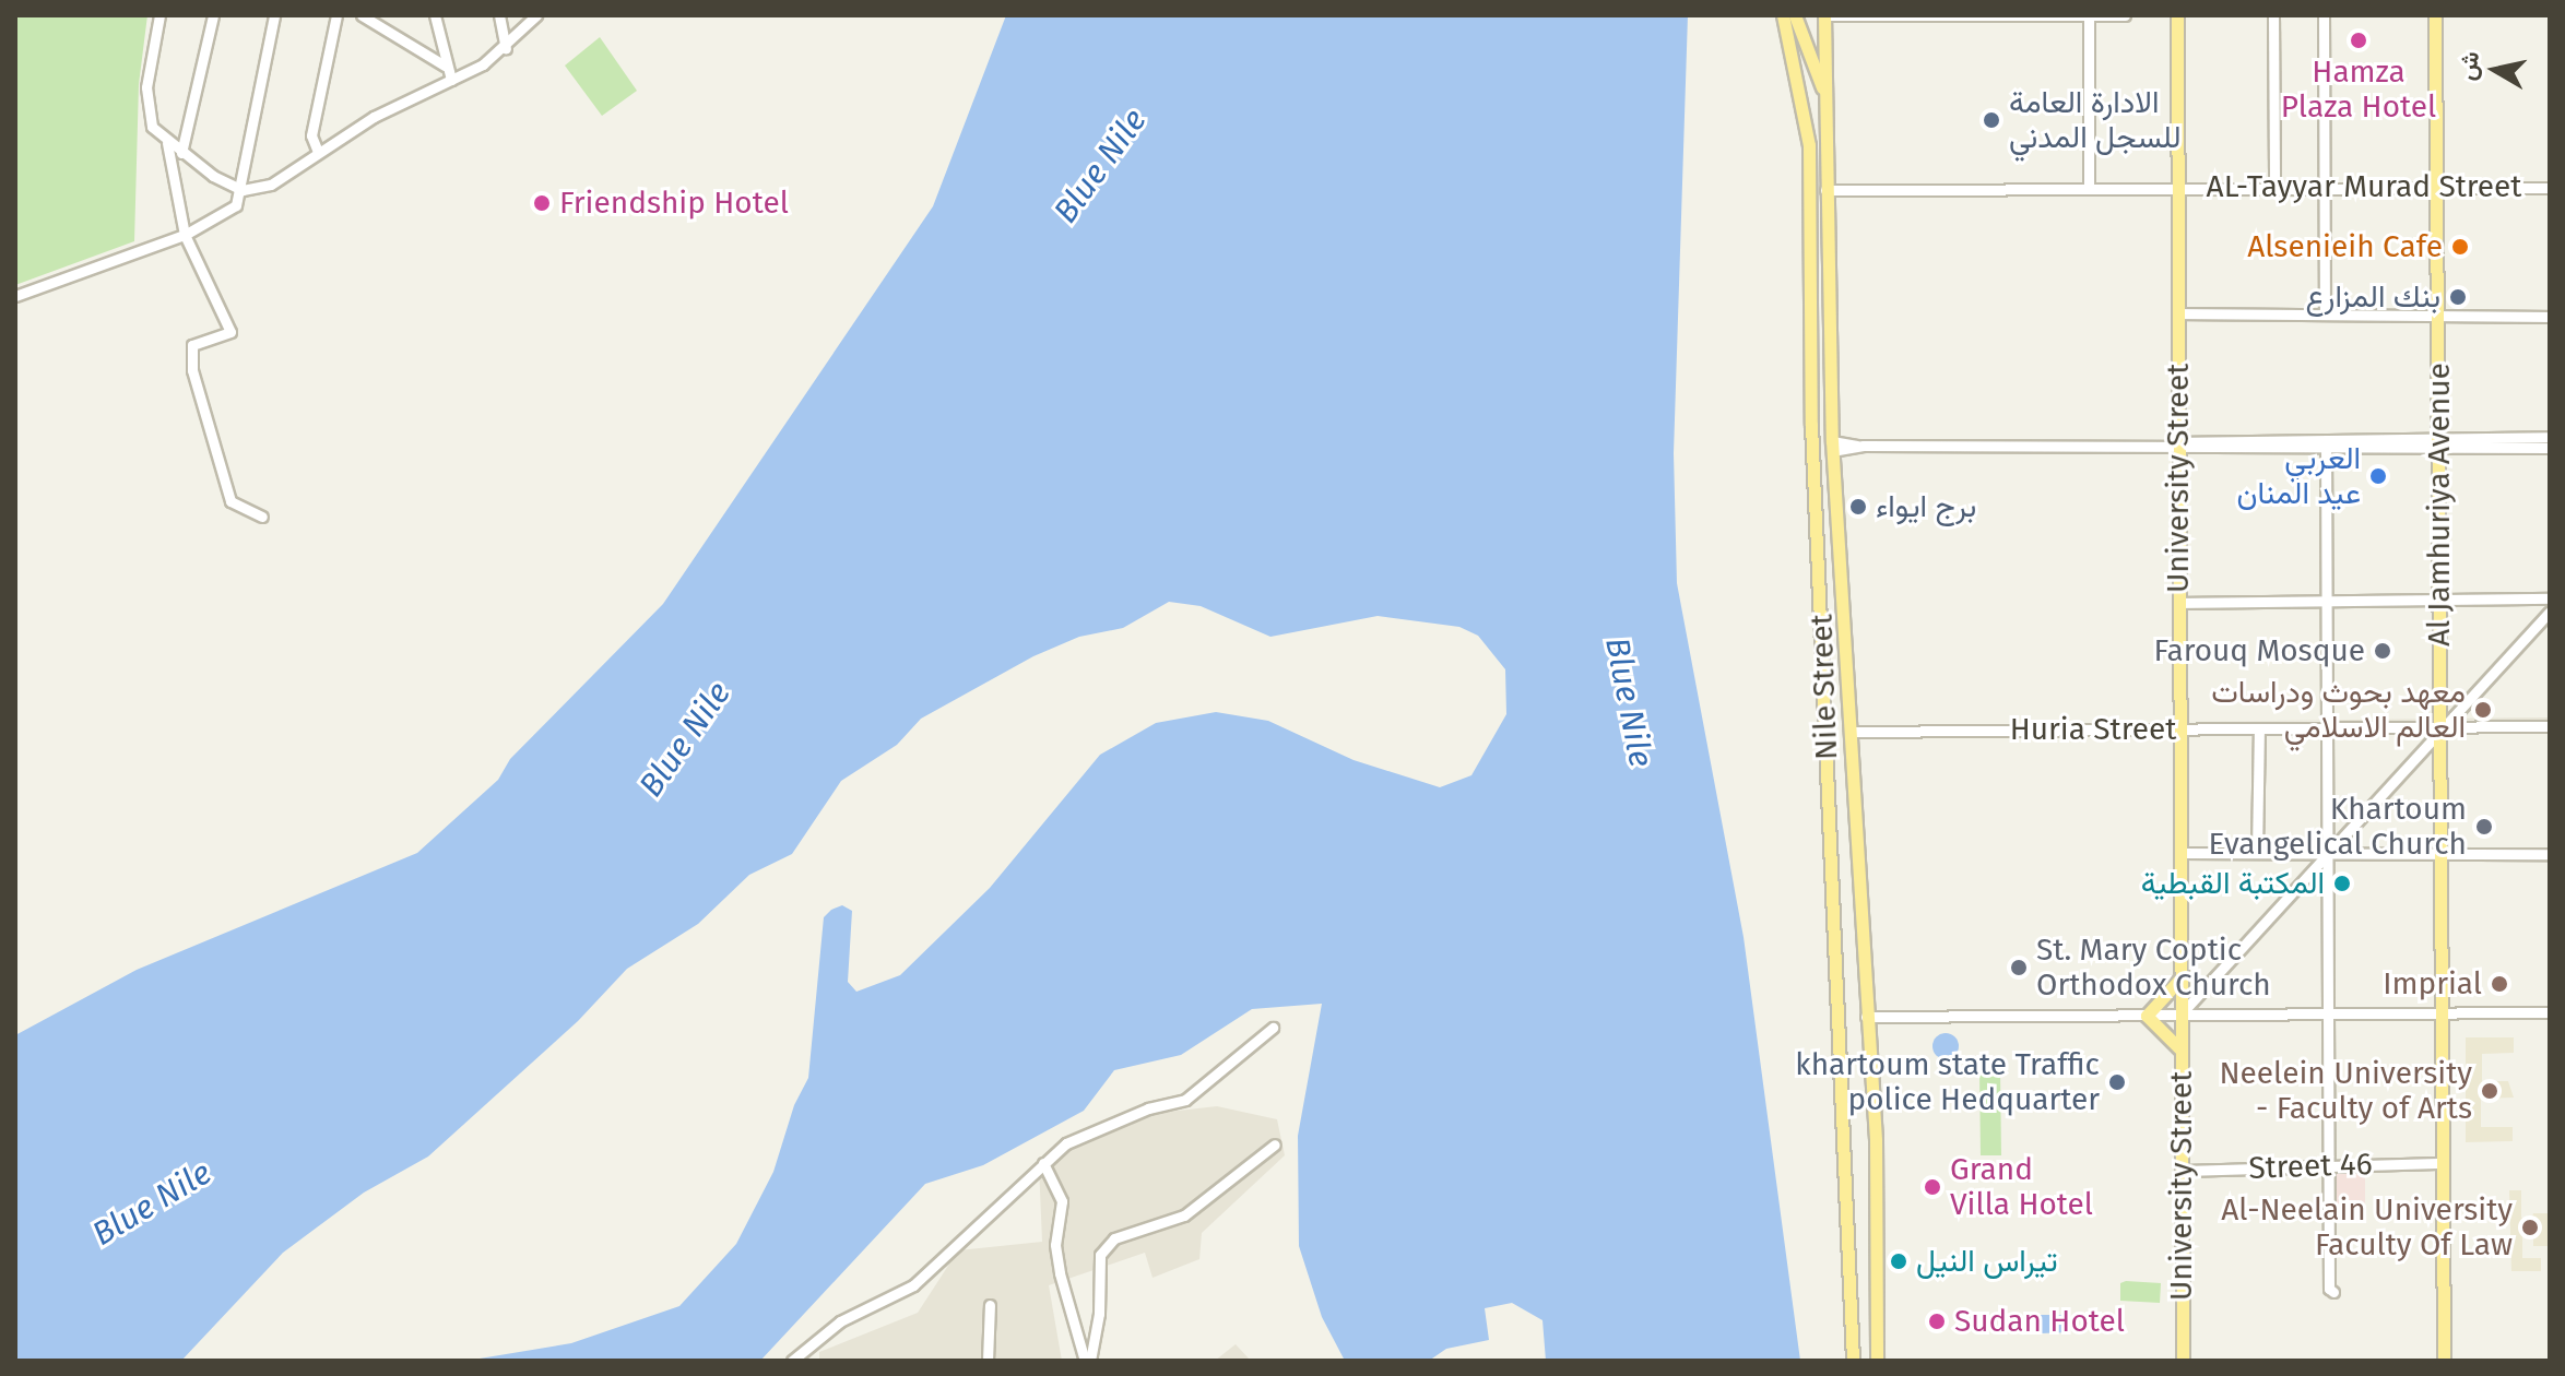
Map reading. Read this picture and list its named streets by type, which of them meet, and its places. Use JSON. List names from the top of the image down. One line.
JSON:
{"streets":{"main road":["University Street","Al Jamhuriya Avenue","Nile Street"],"street":["AL-Tayyar Murad Street","Huria Street","Street 46"]},"crossings":[["AL-Tayyar Murad Street","University Street"],["AL-Tayyar Murad Street","Al Jamhuriya Avenue"],["AL-Tayyar Murad Street","Nile Street"],["University Street","Huria Street"],["University Street","Street 46"],["Al Jamhuriya Avenue","Huria Street"],["Al Jamhuriya Avenue","Street 46"],["Nile Street","Huria Street"]],"water":["Blue Nile"],"places":["Hamza Plaza Hotel","الادارة العامة للسجل المدني","Friendship Hotel","Alsenieih Cafe","بنك المزارع","العربي عيد المنان","برج ايواء","Farouq Mosque","معهد بحوث ودراسات العالم الاسلامي","Khartoum Evangelical Church","المكتبة القبطية","St. Mary Coptic Orthodox Church","Imprial","khartoum state Traffic police Hedquarter","Neelein University - Faculty of Arts","Grand Villa Hotel","Al-Neelain University Faculty Of Law","تيراس النيل","Sudan Hotel"],"north":"left"}
